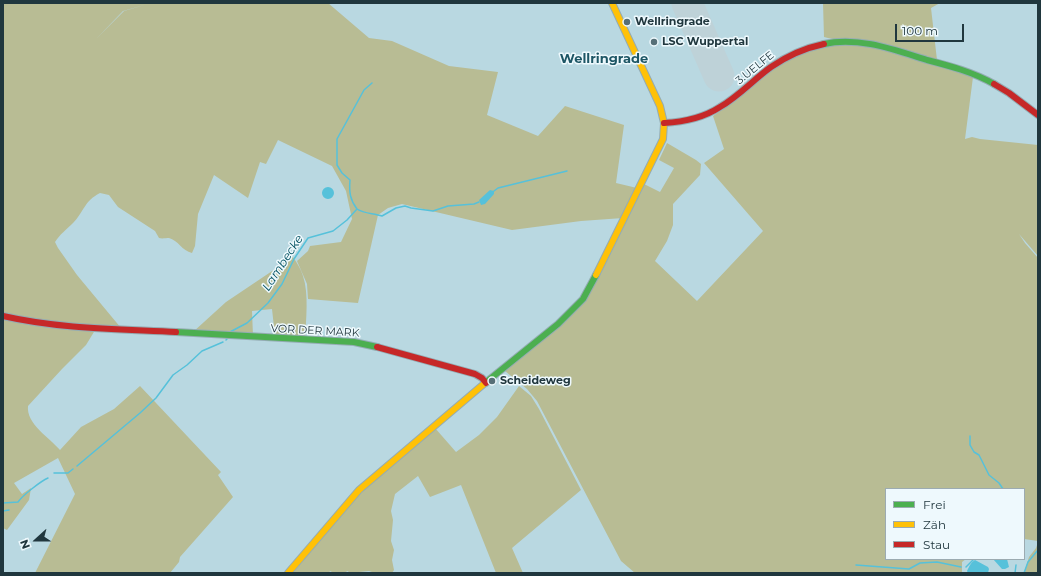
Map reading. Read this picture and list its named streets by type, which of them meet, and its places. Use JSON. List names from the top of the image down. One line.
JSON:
{"streets":{"street":["3.UELFE","VOR DER MARK"]},"districts":["Wellringrade"],"water":["Lambecke"],"places":["Wellringrade","LSC Wuppertal","Scheideweg"],"legend":["Frei","Zäh","Stau"],"scale_bar":"100 m","north":"left"}
